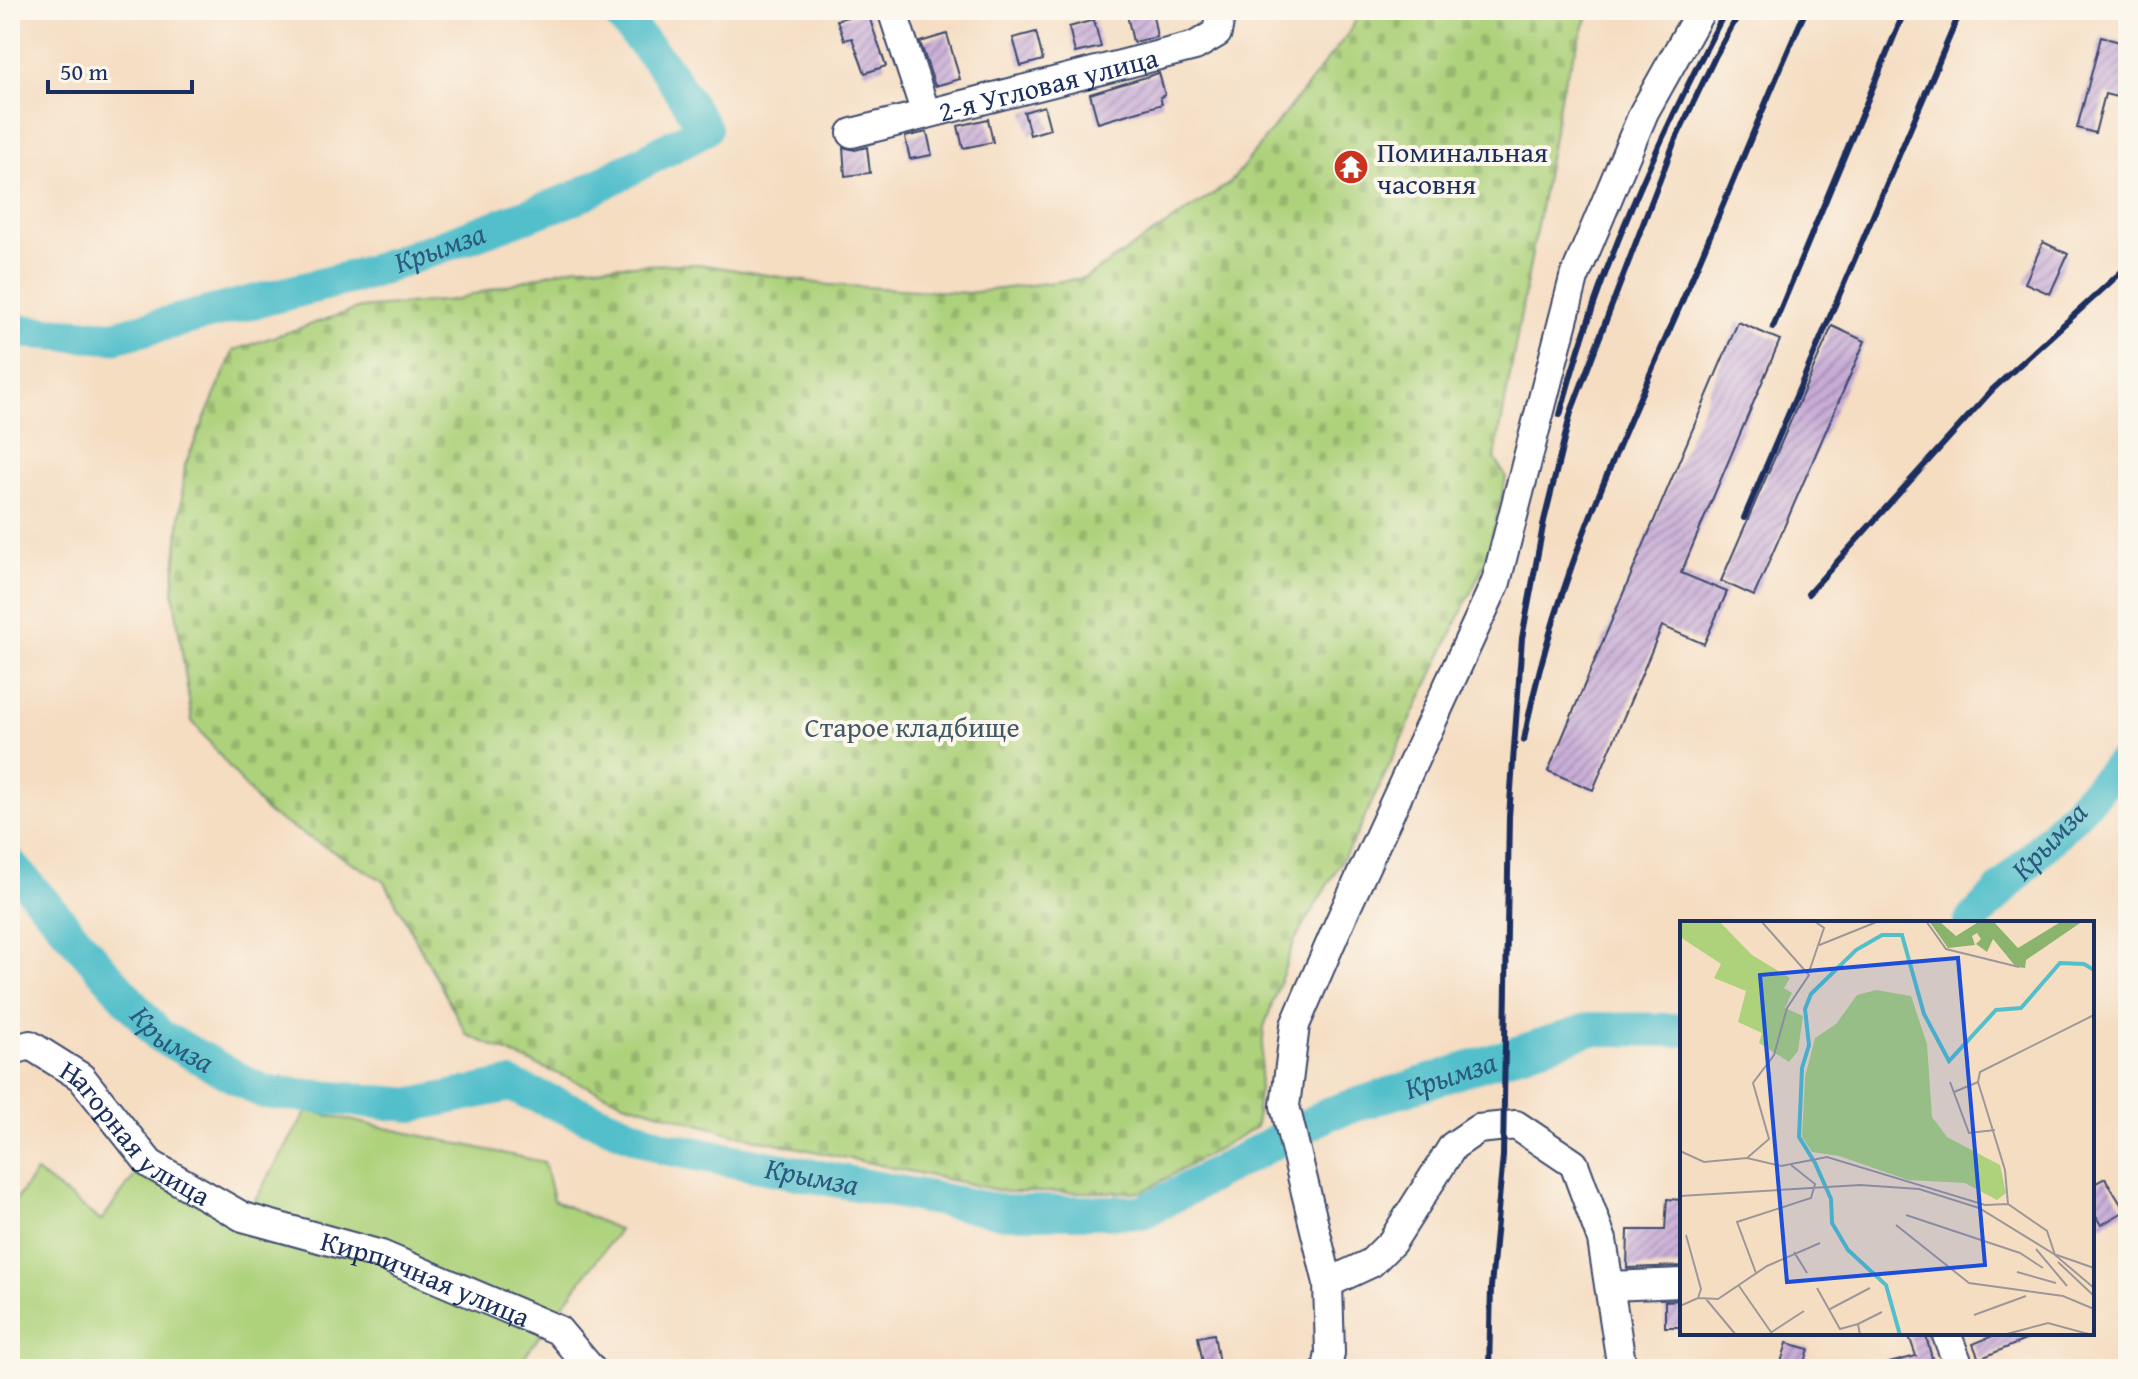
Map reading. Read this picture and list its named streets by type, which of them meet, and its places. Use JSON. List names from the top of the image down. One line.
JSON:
{"streets":{"street":["2-я Угловая улица","Нагорная улица","Кирпичная улица"]},"crossings":[["Нагорная улица","Кирпичная улица"]],"water":["Крымза"],"parks":["Старое кладбище"],"places":{"temple":["Поминальная часовня"]},"scale_bar":"50 m"}
